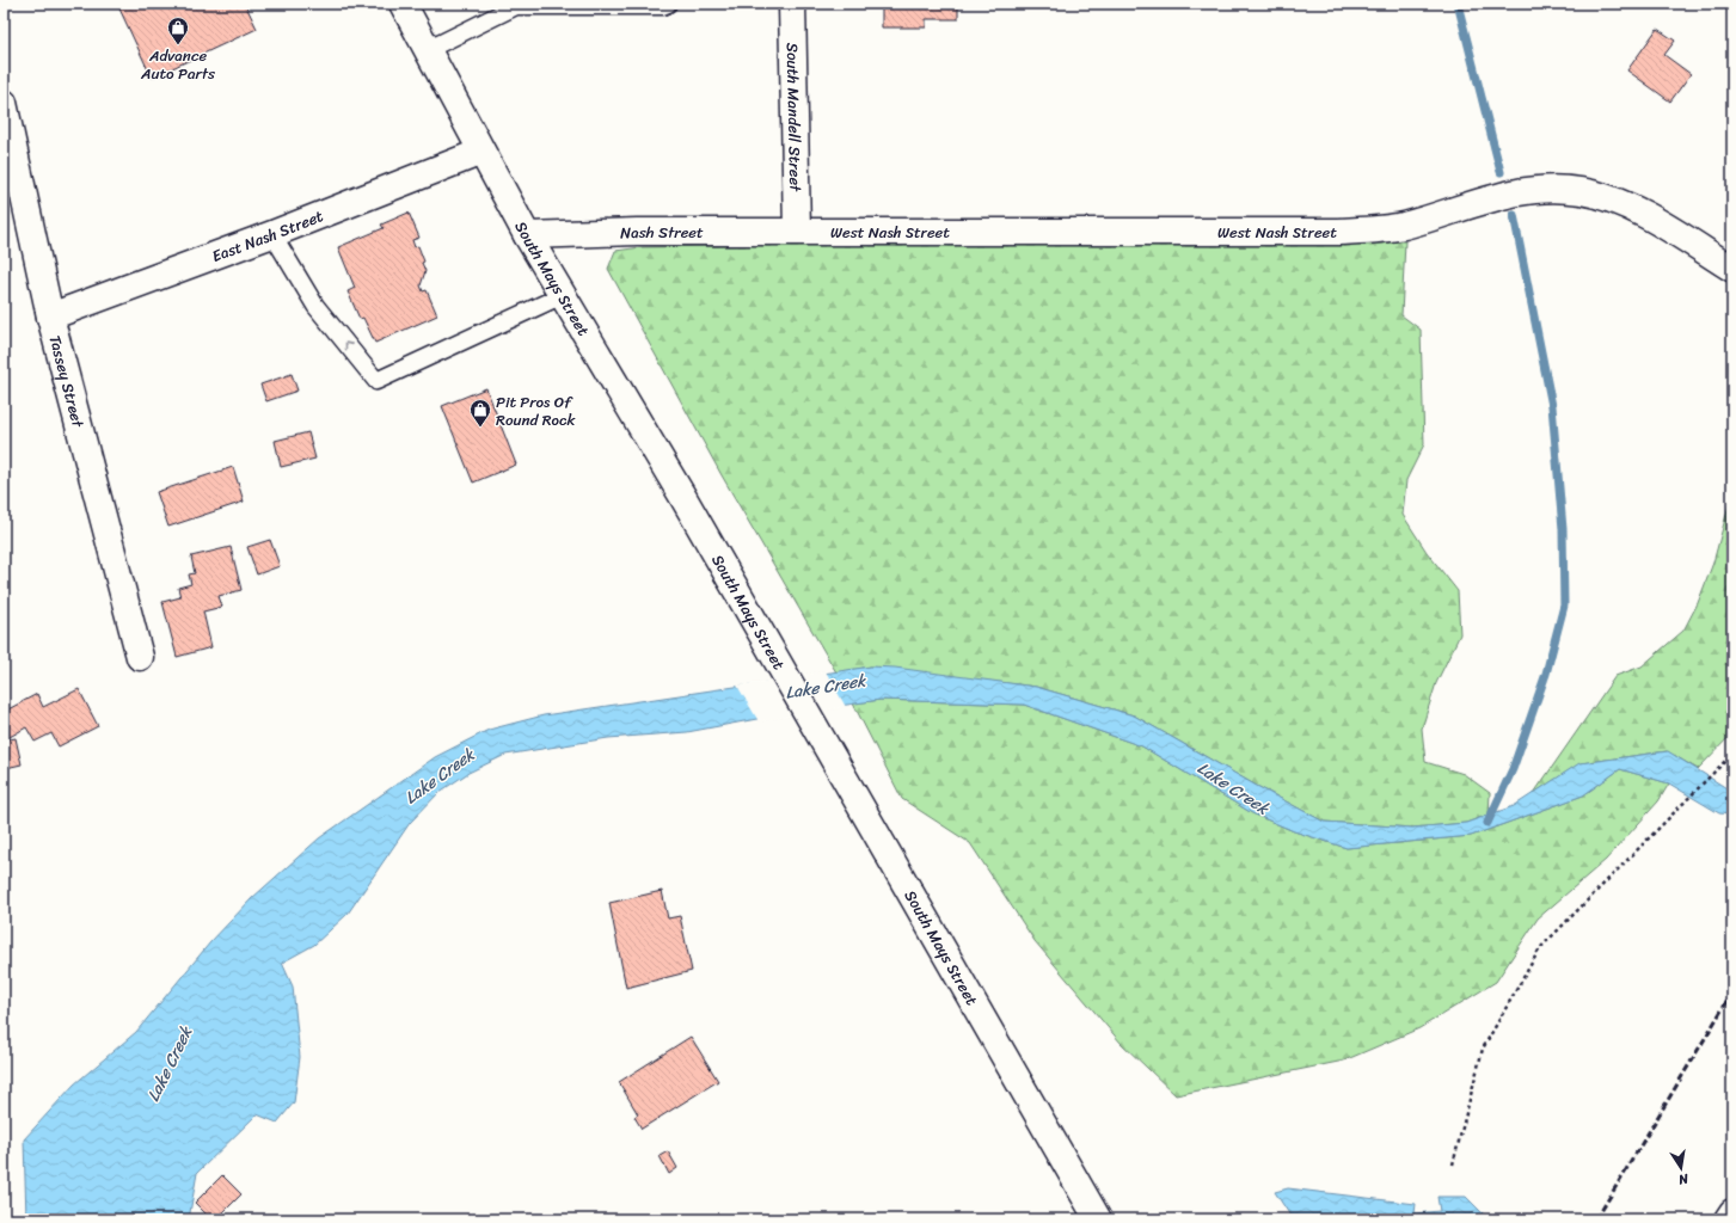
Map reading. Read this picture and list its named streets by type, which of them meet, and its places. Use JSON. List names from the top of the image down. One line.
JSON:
{"streets":{"street":["South Mandell Street","Nash Street","West Nash Street","East Nash Street","South Mays Street","Tassey Street"]},"crossings":[["South Mandell Street","Nash Street"],["South Mandell Street","West Nash Street"],["Nash Street","West Nash Street"],["Nash Street","South Mays Street"],["East Nash Street","South Mays Street"],["East Nash Street","Tassey Street"]],"water":["Lake Creek"],"places":{"shop":["Advance Auto Parts","Pit Pros Of Round Rock"]},"north":"bottom"}
